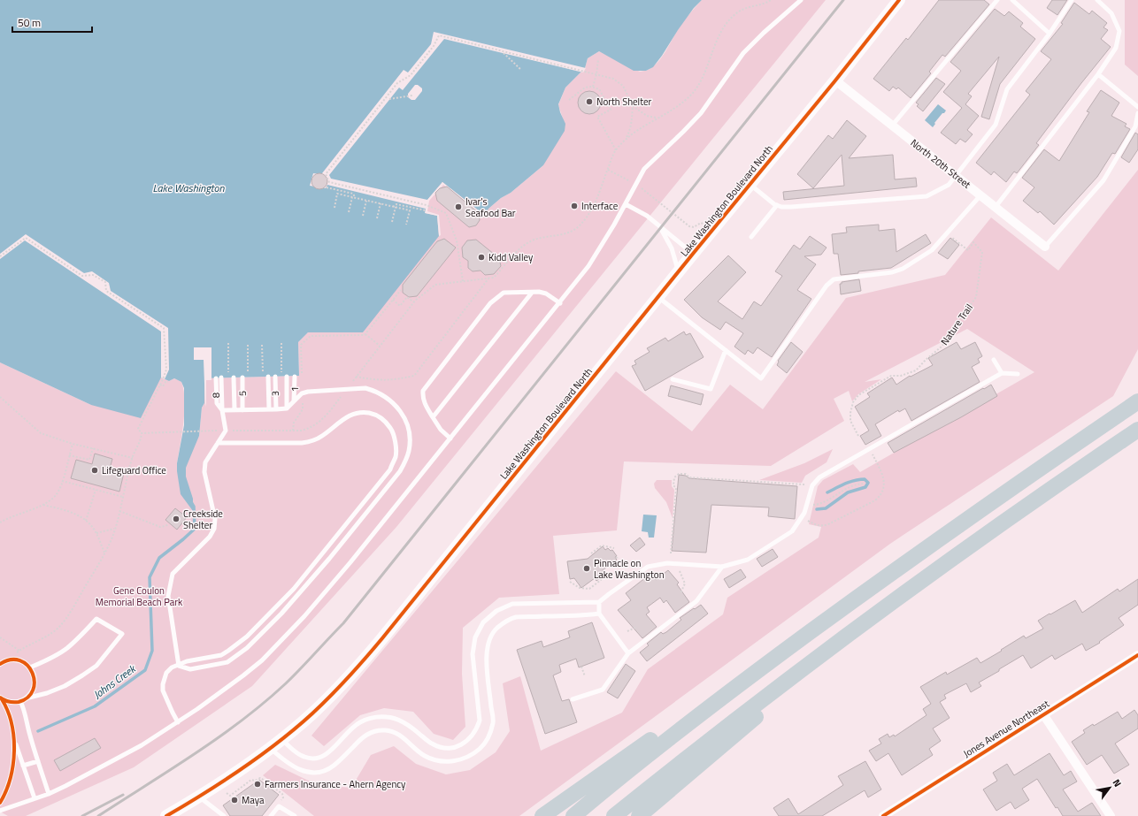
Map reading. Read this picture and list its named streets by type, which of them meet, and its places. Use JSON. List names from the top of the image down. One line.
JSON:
{"streets":{"street":["North 20th Street","Lake Washington Boulevard North","Jones Avenue Northeast"],"lane":["1","5","3"],"path":["Nature Trail"]},"crossings":[["North 20th Street","Lake Washington Boulevard North"]],"water":["Lake Washington","Johns Creek"],"parks":["Gene Coulon Memorial Beach Park"],"places":["North Shelter","Interface","Ivar's Seafood Bar","Kidd Valley","Lifeguard Office","Creekside Shelter","Pinnacle on Lake Washington","Farmers Insurance - Ahern Agency","Maya"],"scale_bar":"50 m","north":"top right"}
